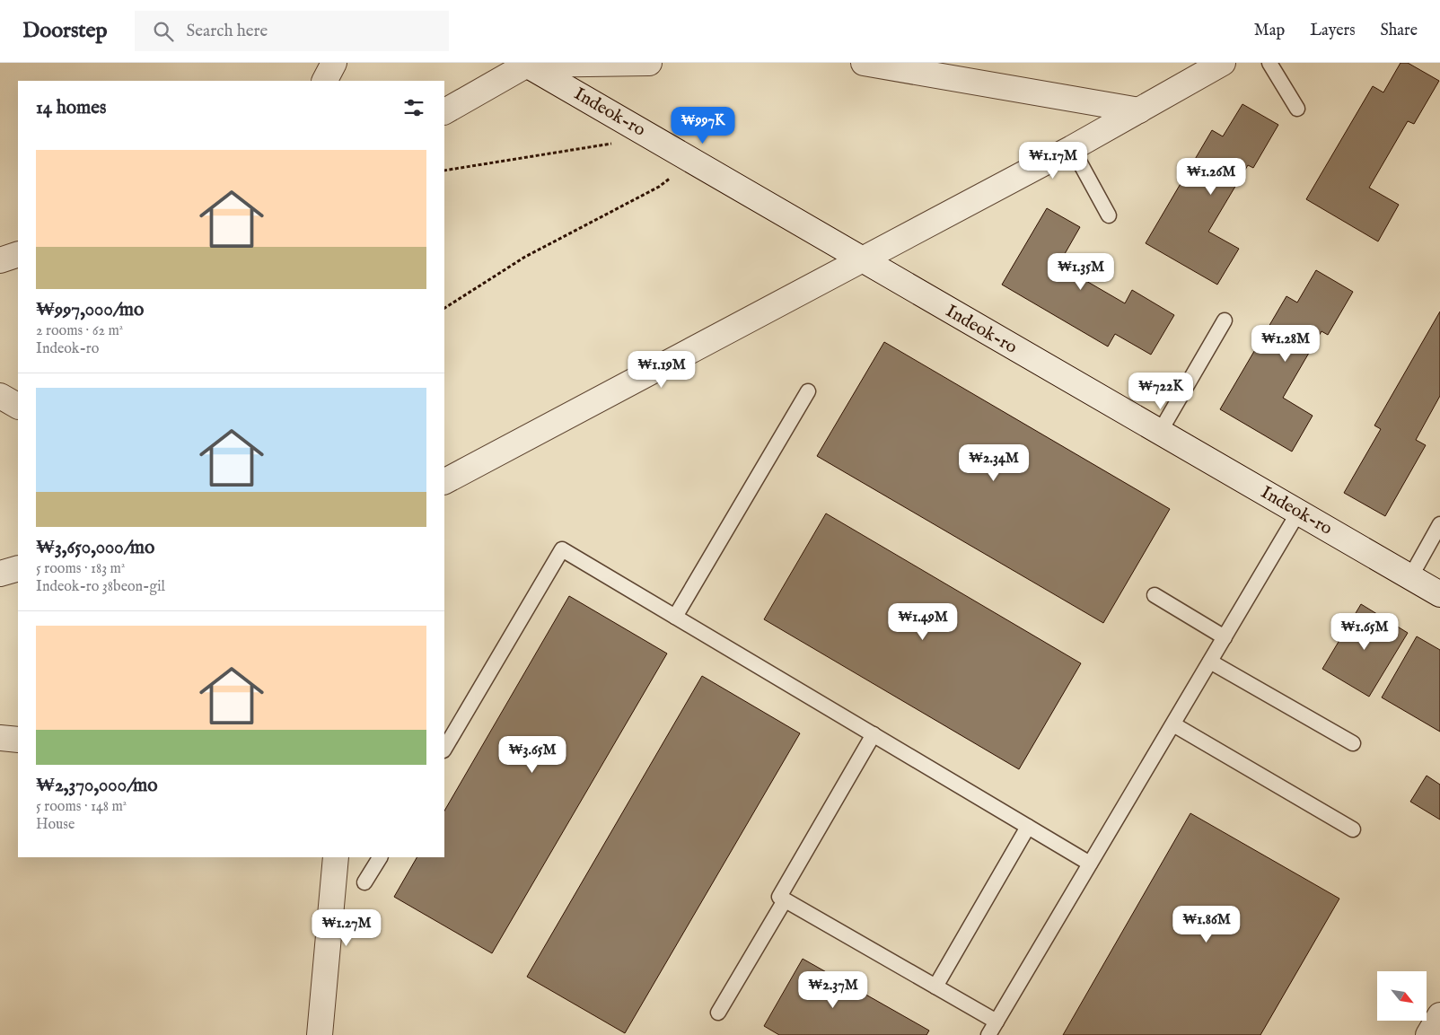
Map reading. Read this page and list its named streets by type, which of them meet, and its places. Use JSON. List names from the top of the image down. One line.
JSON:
{"streets":{"street":["Indeok-ro"]},"north":"bottom right","page":{"header":"Doorstep","search":"Search here","nav":["Map","Layers","Share"],"heading":"14 homes","price":["₩997K","₩1.17M","₩1.26M","₩1.35M","₩1.28M","₩1.19M","₩722K","₩2.34M","₩1.49M","₩1.65M","₩3.65M","₩1.86M","₩1.27M","₩2.37M"],"list":[{"name":"₩997,000/mo","note":"2 rooms · 62 m² · Indeok-ro"},{"name":"₩3,650,000/mo","note":"5 rooms · 183 m² · Indeok-ro 38beon-gil"},{"name":"₩2,370,000/mo","note":"5 rooms · 148 m² · House"}]}}
